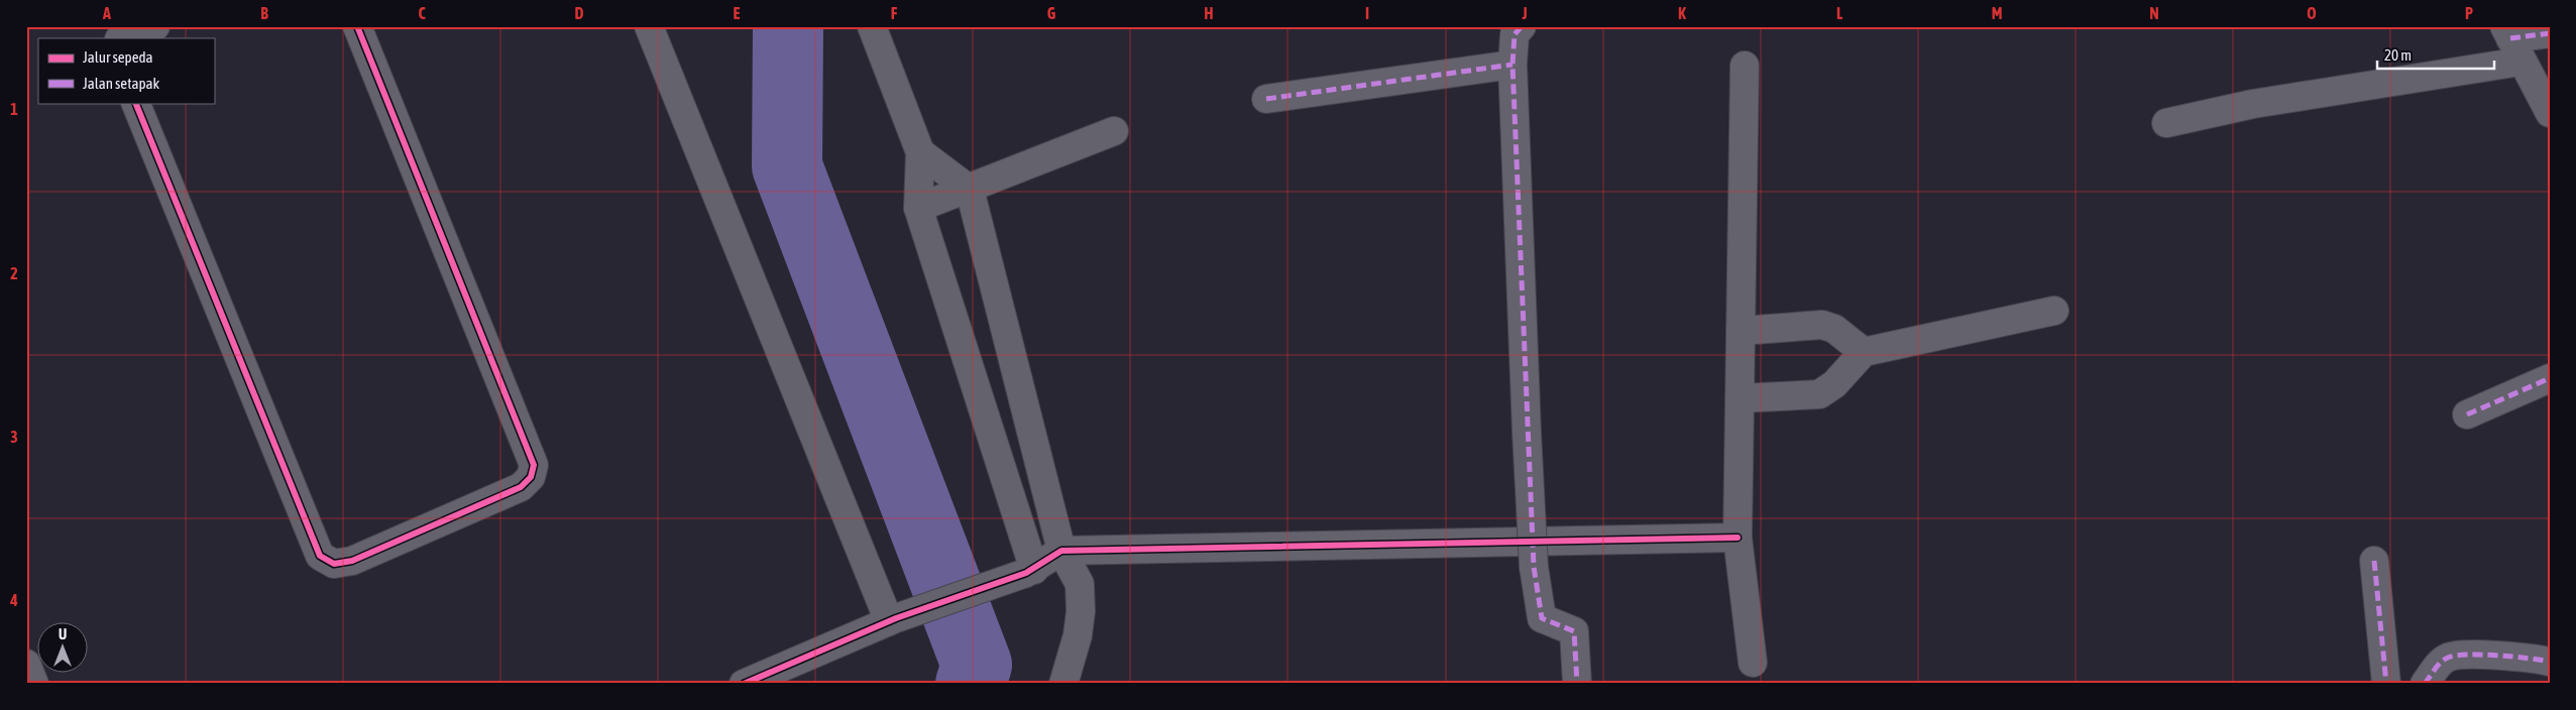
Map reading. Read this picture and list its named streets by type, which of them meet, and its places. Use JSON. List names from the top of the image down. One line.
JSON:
{"legend":["Jalur sepeda","Jalan setapak"],"scale_bar":"20 m","north":"top","grid":{"columns":["A","B","C","D","E","F","G","H","I","J","K","L","M","N","O","P"],"rows":["1","2","3","4"]}}
